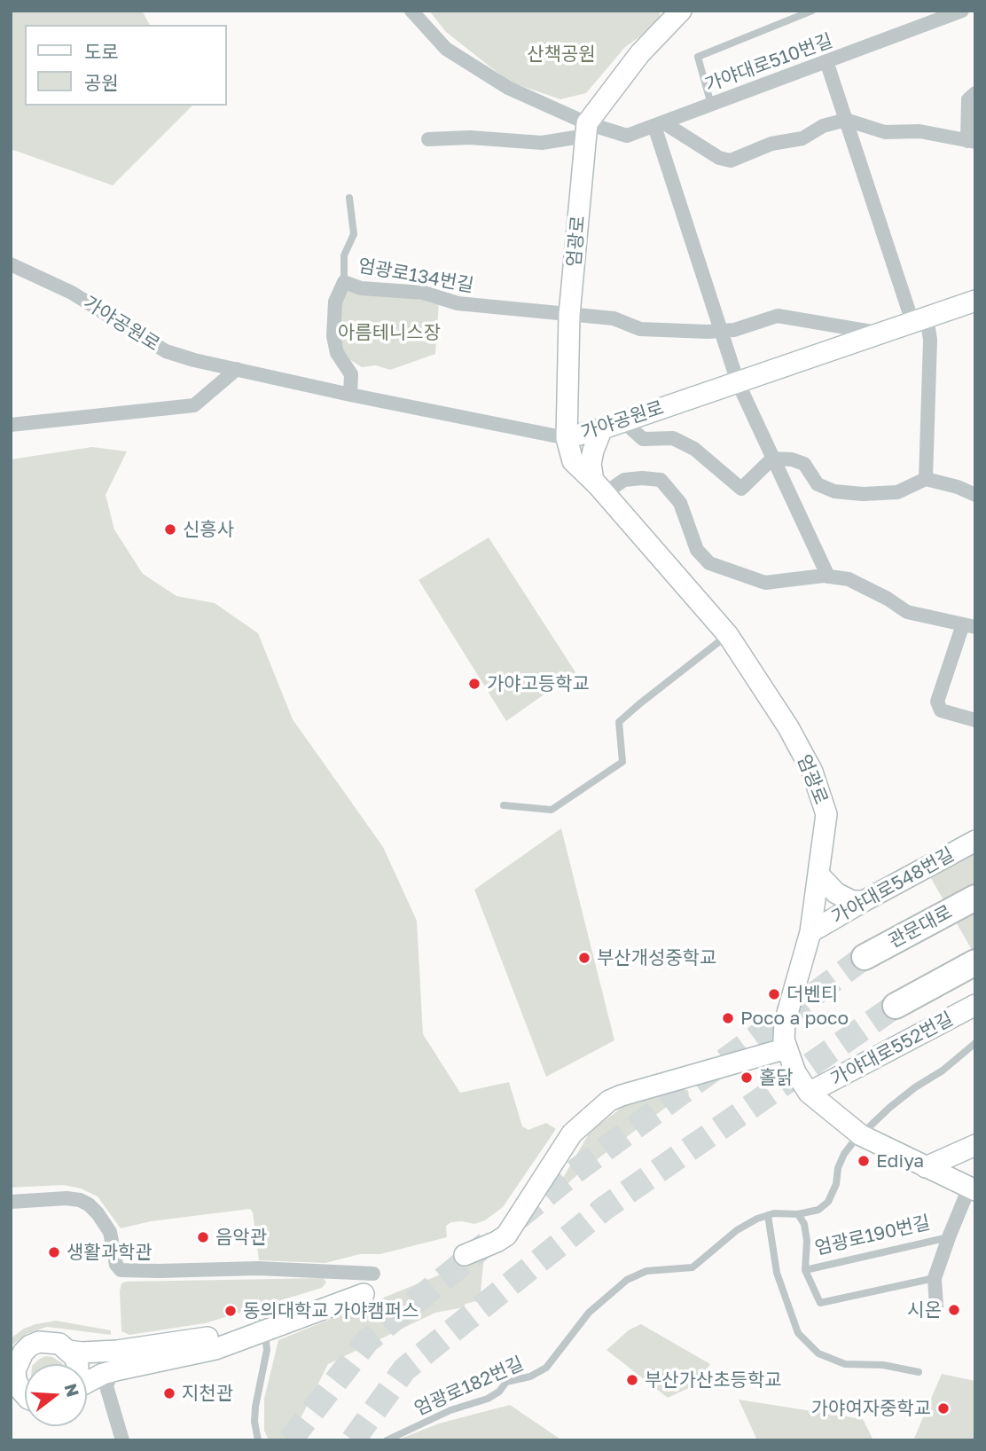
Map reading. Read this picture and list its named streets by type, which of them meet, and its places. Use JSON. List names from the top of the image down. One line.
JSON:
{"streets":{"highway":["관문대로"],"main road":["엄광로","가야공원로","가야대로548번길","가야대로552번길"],"street":["가야대로510번길","엄광로134번길","엄광로190번길"],"lane":["엄광로182번길"]},"crossings":[["가야대로510번길","엄광로"],["엄광로","엄광로134번길"],["엄광로","가야공원로"],["엄광로","가야대로548번길"],["엄광로134번길","가야공원로"],["엄광로190번길","엄광로182번길"]],"parks":["산책공원","아름테니스장"],"places":["신흥사","가야고등학교","부산개성중학교","더벤티","Poco a poco","홀닭","Ediya","음악관","생활과학관","시온","동의대학교 가야캠퍼스","부산가산초등학교","지천관","가야여자중학교"],"legend":["도로","공원"],"north":"right"}
